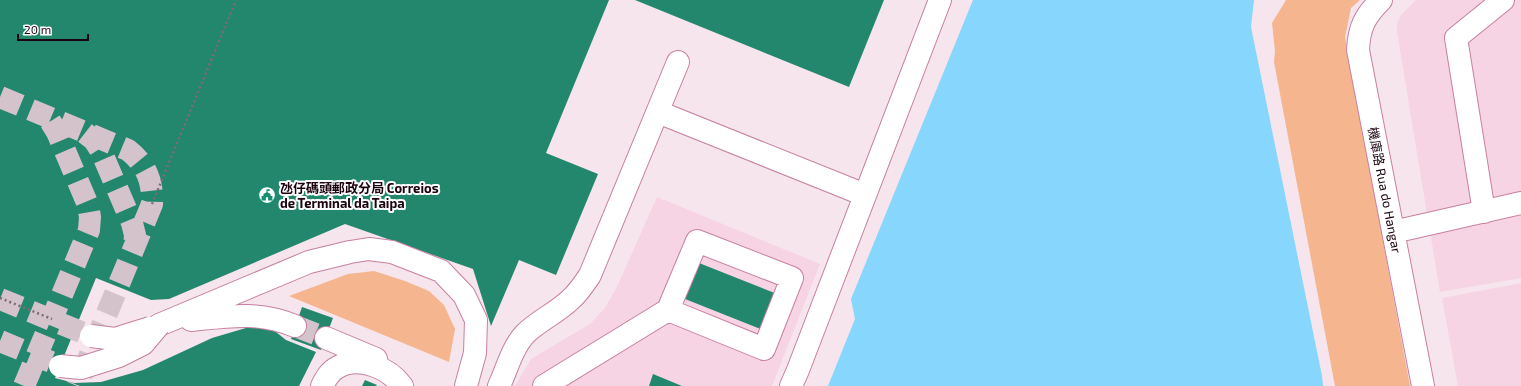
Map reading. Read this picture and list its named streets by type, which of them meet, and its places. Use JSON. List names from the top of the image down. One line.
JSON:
{"streets":{"street":["機庫路 Rua do Hangar"]},"places":{"public building":["氹仔碼頭郵政分局 Correios de Terminal da Taipa"]},"scale_bar":"20 m"}
